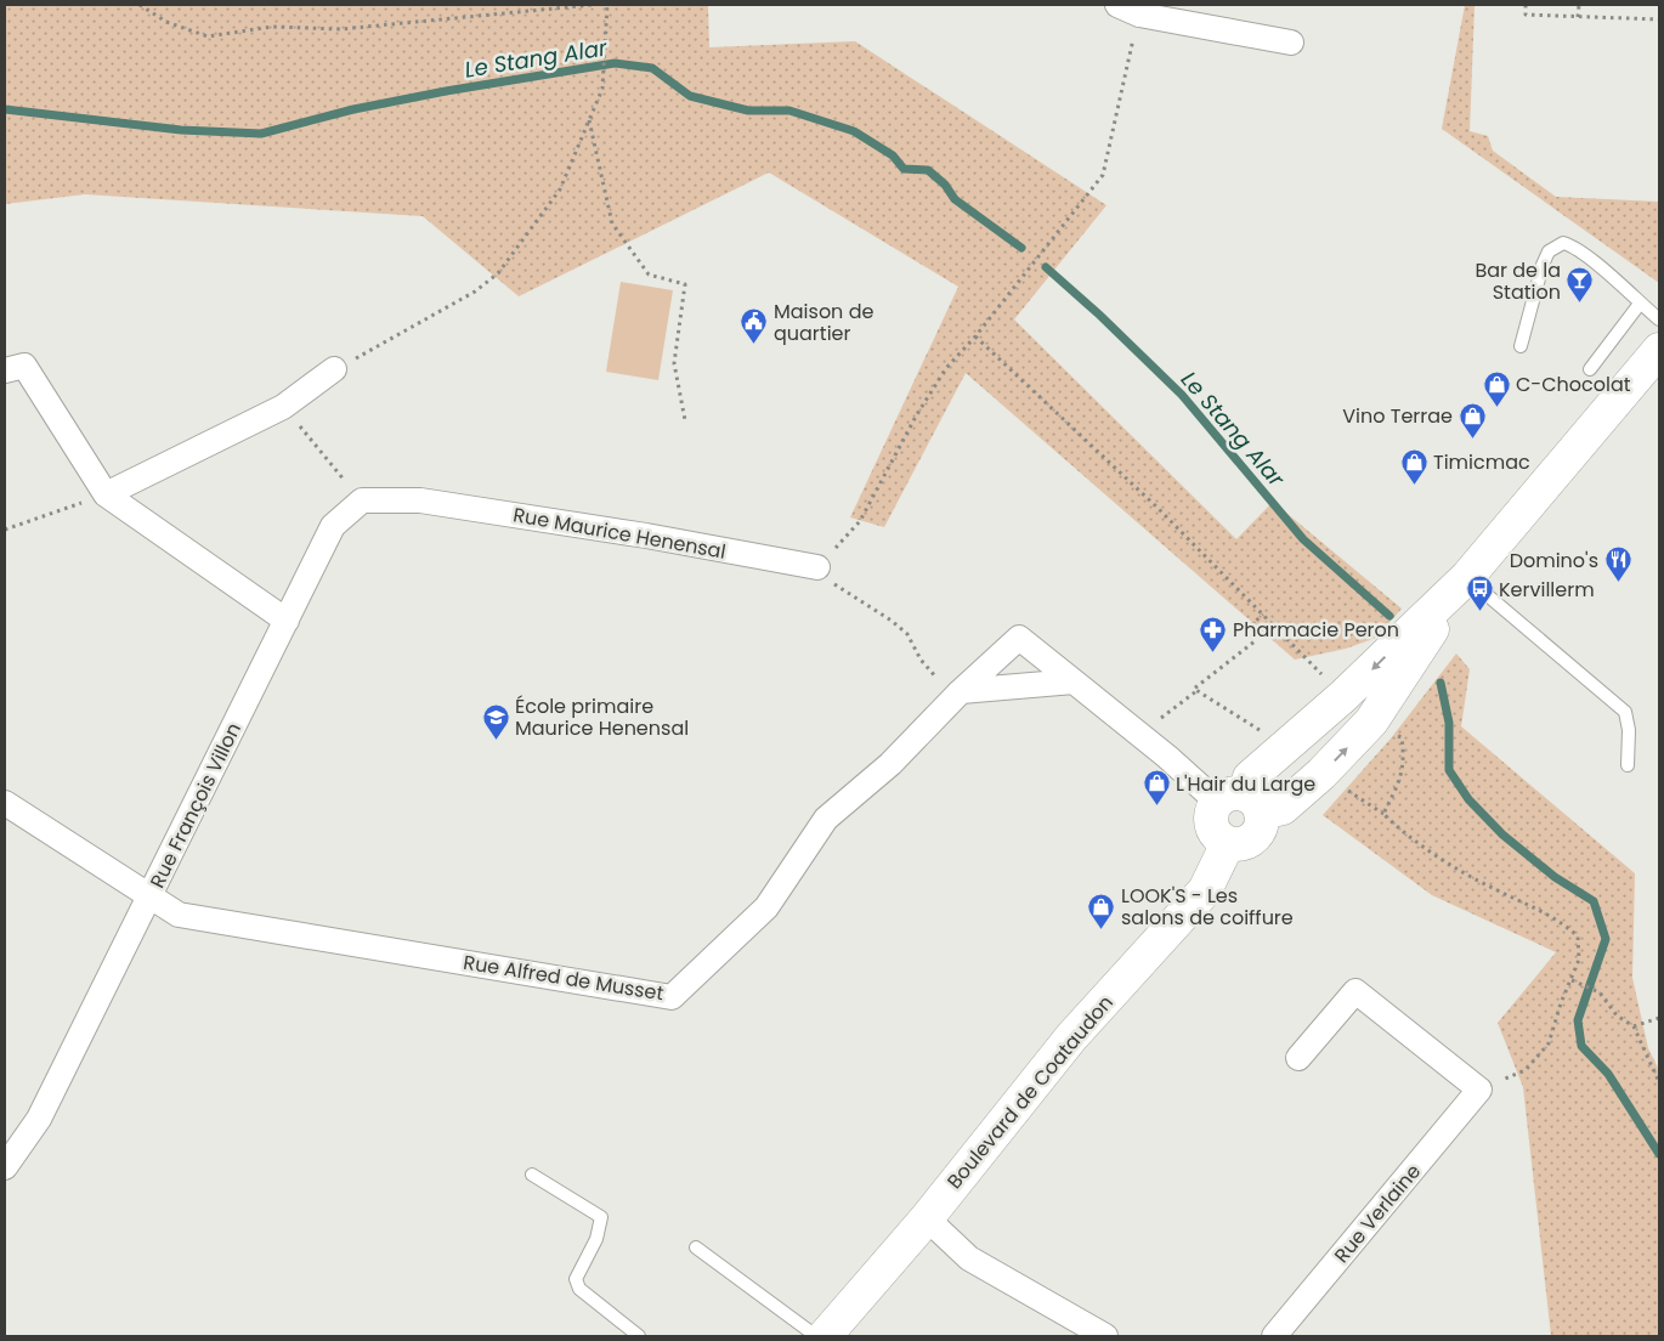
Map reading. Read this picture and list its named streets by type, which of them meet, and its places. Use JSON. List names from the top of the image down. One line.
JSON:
{"streets":{"main road":["Boulevard de Coataudon"],"street":["Rue Maurice Henensal","Rue François Villon","Rue Alfred de Musset","Rue Verlaine"]},"crossings":[["Rue Maurice Henensal","Rue François Villon"],["Rue François Villon","Rue Alfred de Musset"],["Rue Alfred de Musset","Boulevard de Coataudon"]],"water":["Le Stang Alar"],"places":{"bar":["Bar de la Station"],"public building":["Maison de quartier"],"shop":["C-Chocolat","Vino Terrae","Timicmac","L'Hair du Large","LOOK'S - Les salons de coiffure"],"restaurant":["Domino's"],"bus stop":["Kervillerm"],"pharmacy":["Pharmacie Peron"],"school or university":["École primaire Maurice Henensal"]}}
